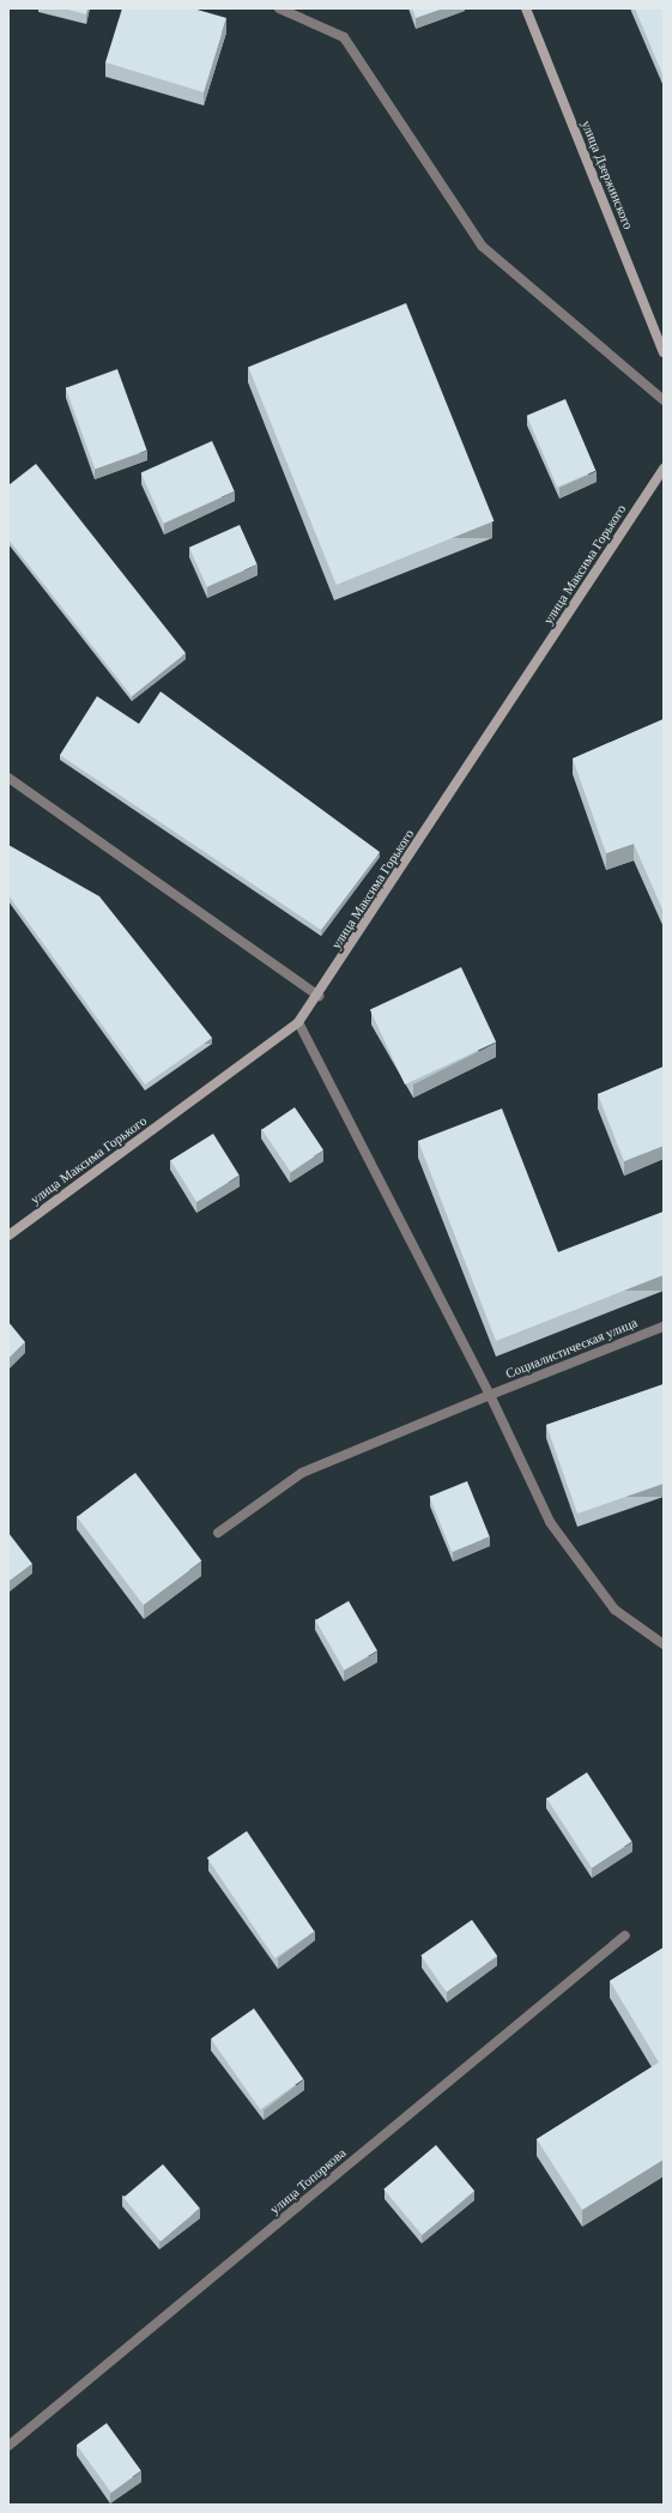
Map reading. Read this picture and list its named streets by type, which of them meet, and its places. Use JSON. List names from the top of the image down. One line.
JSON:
{"streets":{"street":["улица Дзержинского","улица Максима Горького","Социалистическая улица","улица Топоркова"]}}
